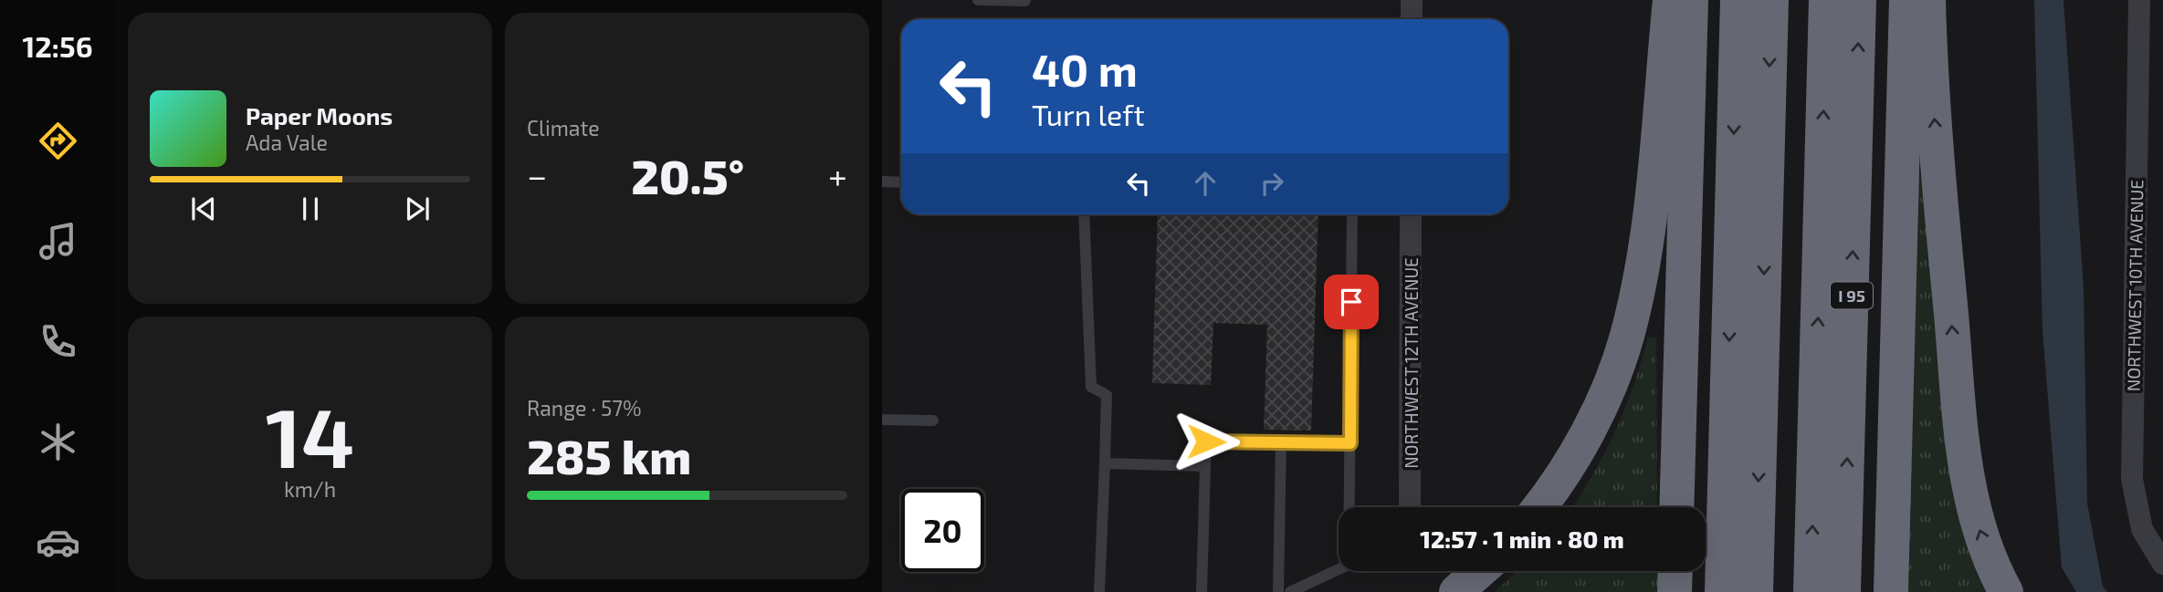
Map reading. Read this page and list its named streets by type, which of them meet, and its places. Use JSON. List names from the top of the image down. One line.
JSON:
{"streets":{"highway":["I 95"],"street":["NORTHWEST 10TH AVENUE","NORTHWEST 12TH AVENUE"]},"page":{"tabs":"12:56","tile":["Climate",["14","km/h"],["Range · 57%","285 km"]],"turn":["40 m","Turn left"],"song":["Paper Moons","Ada Vale"],"heat":["−","20.5°","+"],"limit":"20","trip":"12:57 · 1 min · 80 m"}}
